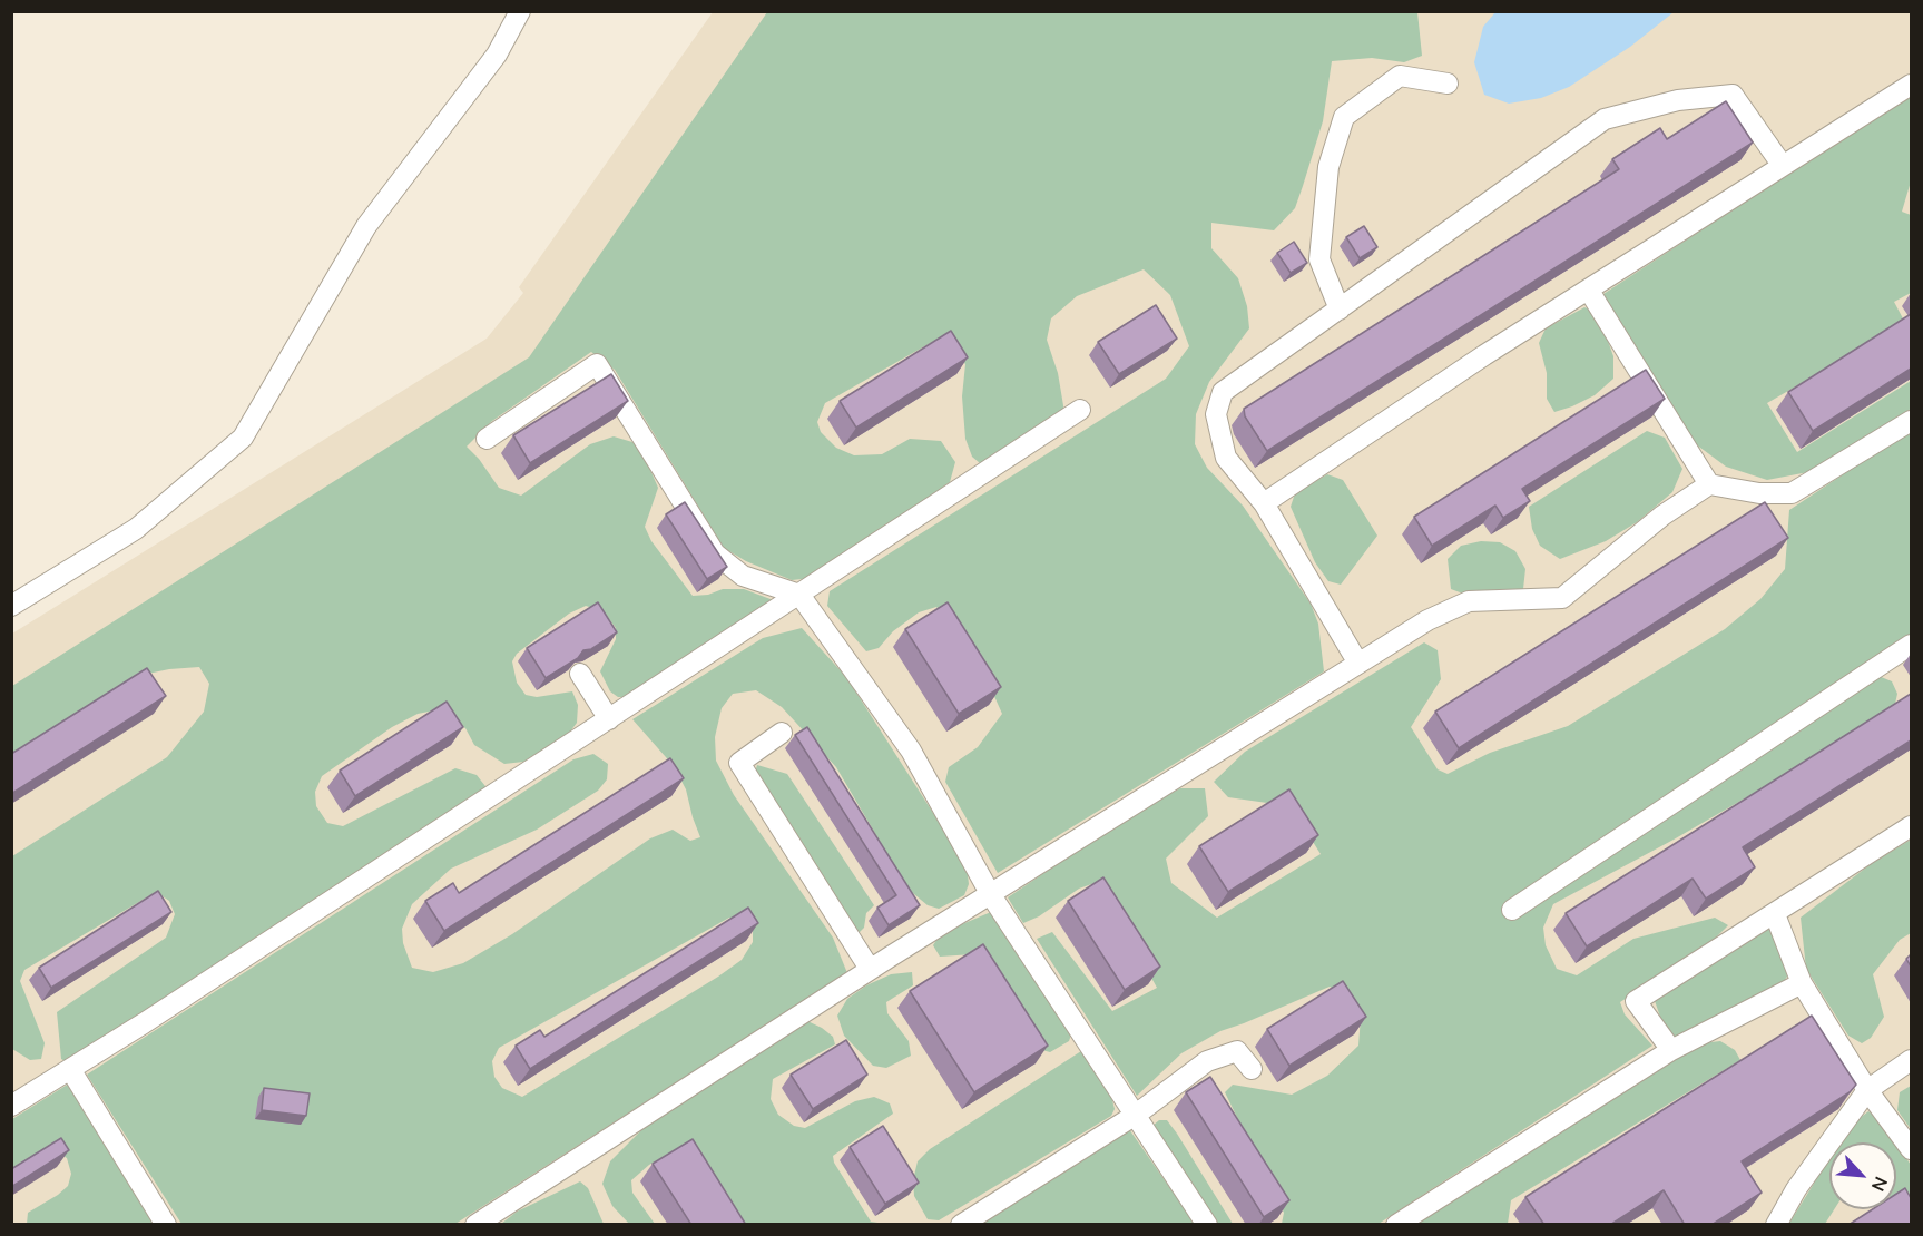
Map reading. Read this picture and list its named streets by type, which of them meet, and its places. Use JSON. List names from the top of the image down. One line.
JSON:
{"north":"bottom right"}
